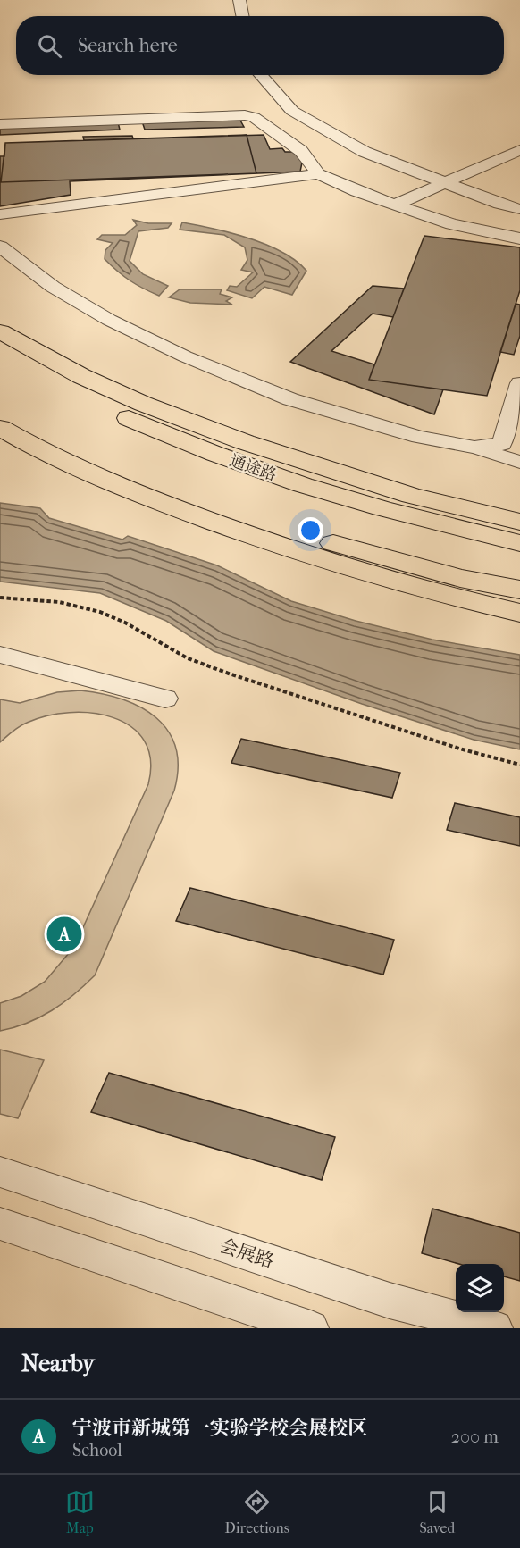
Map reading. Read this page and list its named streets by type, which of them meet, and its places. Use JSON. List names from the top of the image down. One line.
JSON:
{"streets":{"main road":["通途路"],"street":["会展路"]},"page":{"search":"Search here","pins":"A","heading":"Nearby","list":[{"mark":"A","name":"宁波市新城第一实验学校会展校区","note":"School","value":"200 m"}],"nav":["Map","Directions","Saved"]}}
